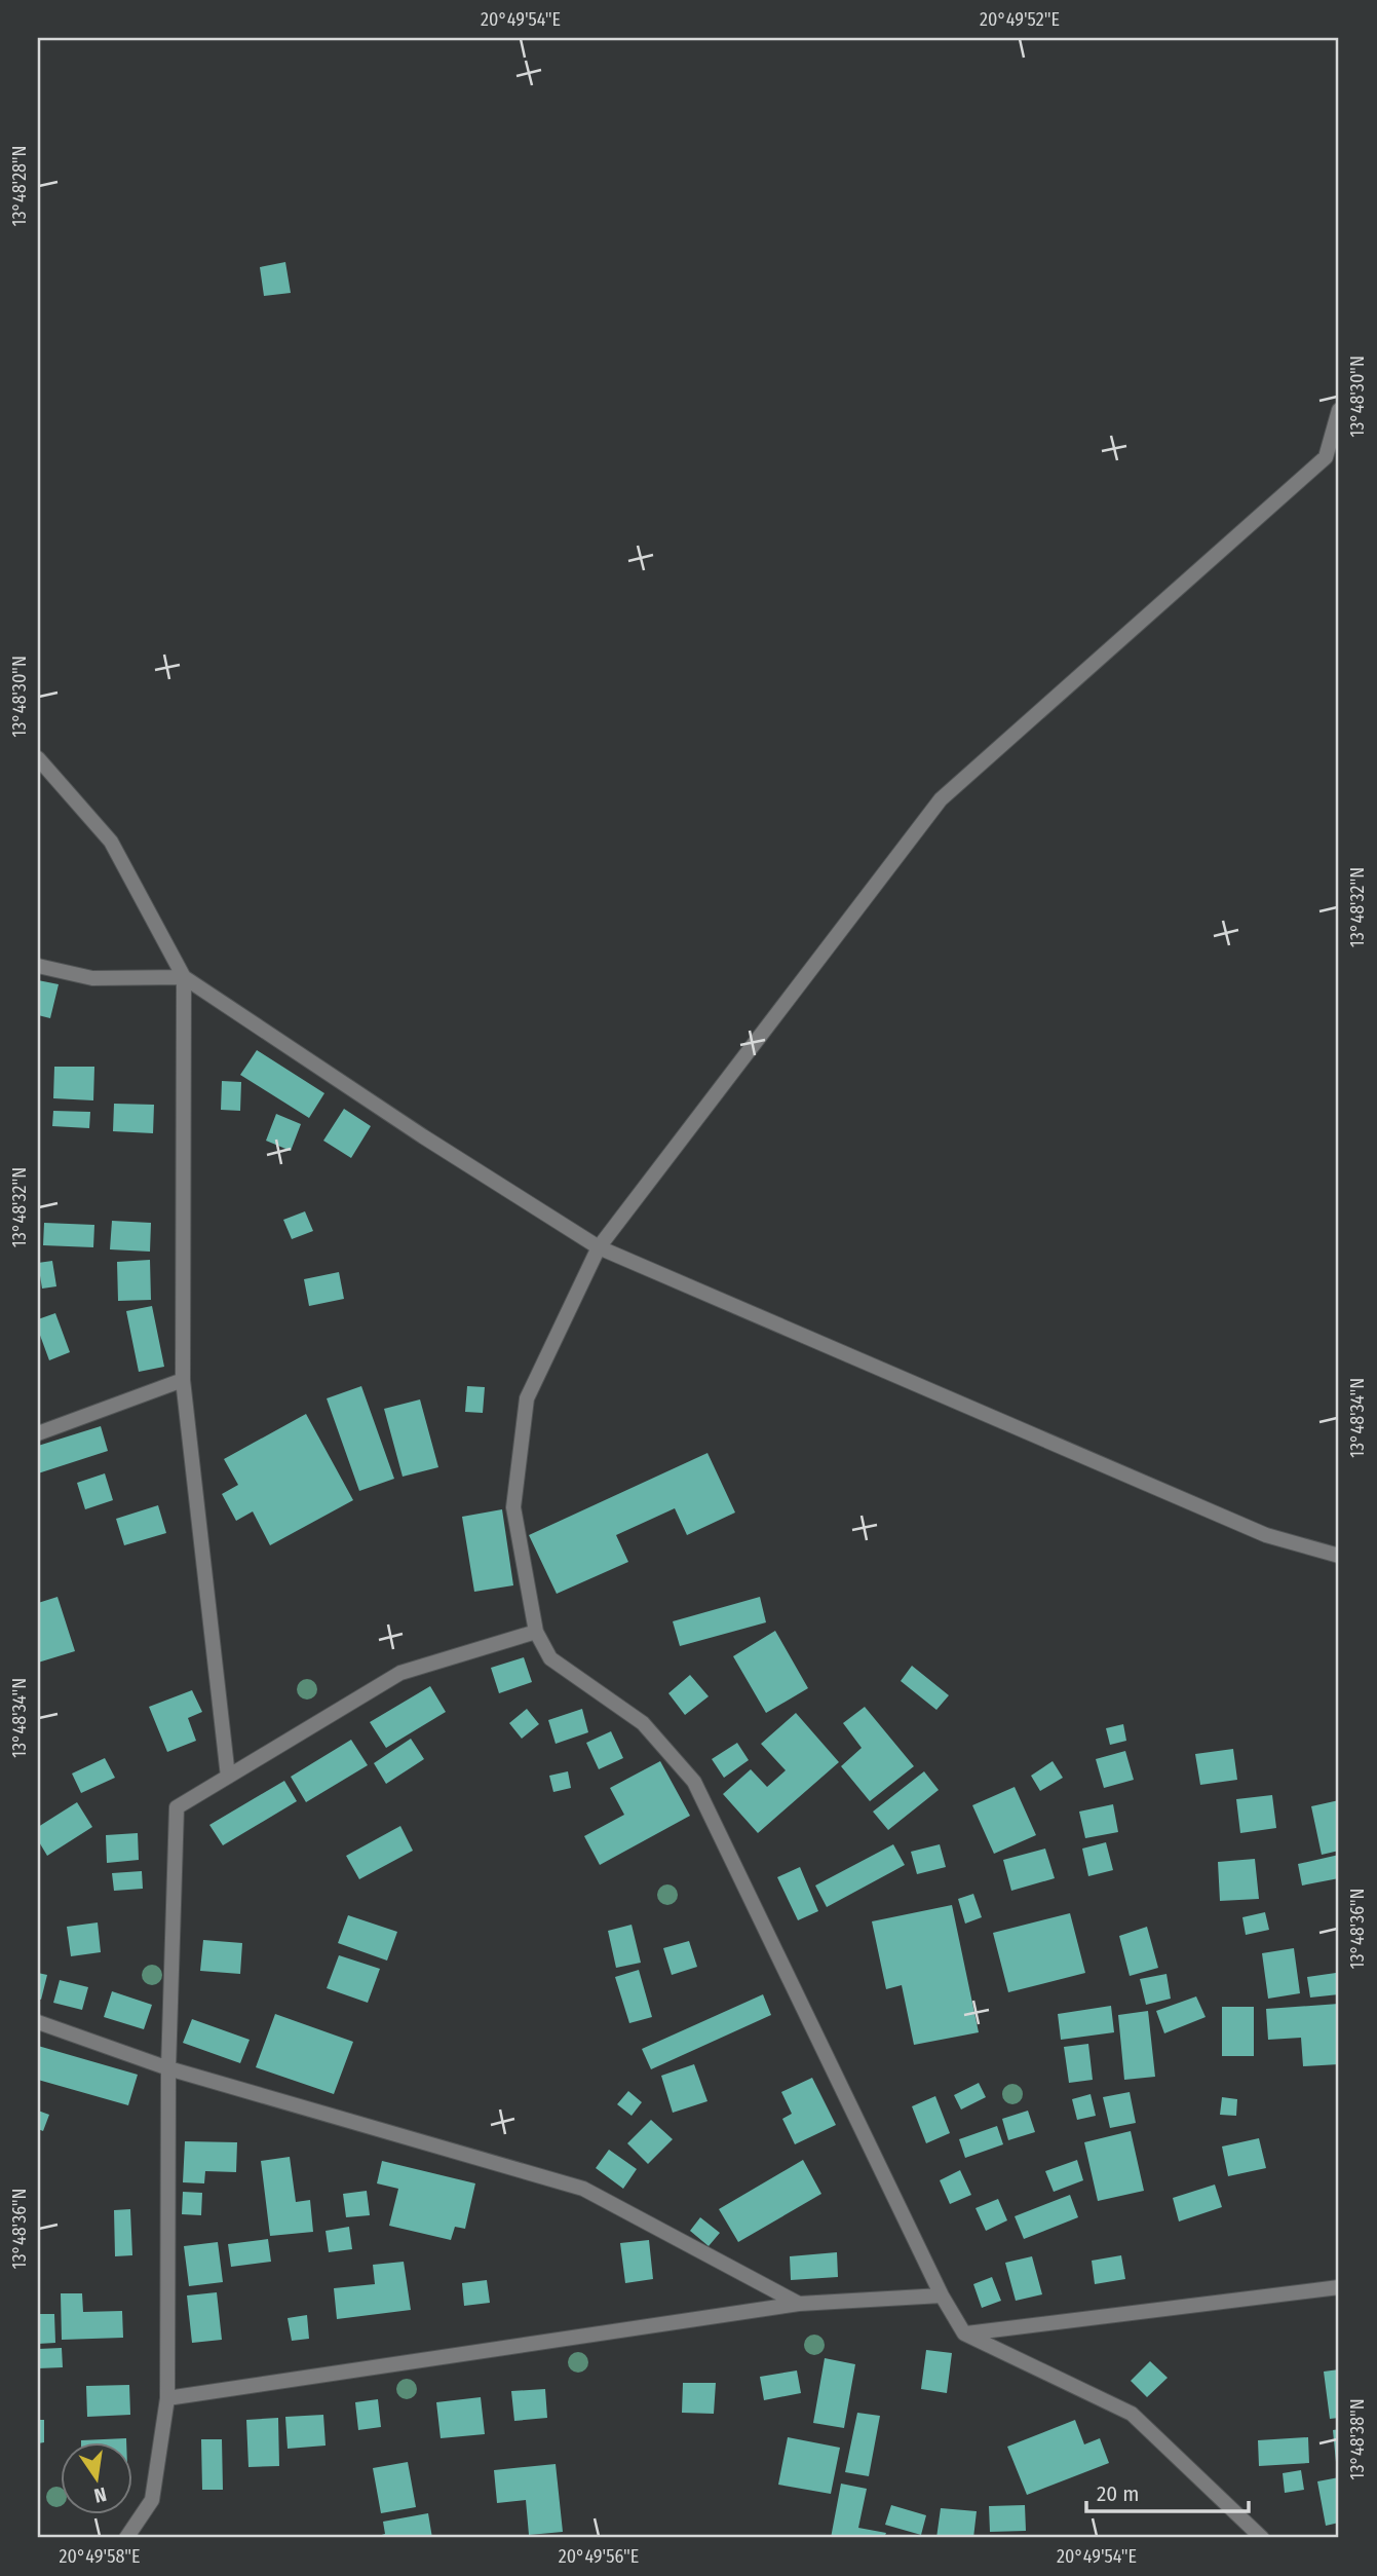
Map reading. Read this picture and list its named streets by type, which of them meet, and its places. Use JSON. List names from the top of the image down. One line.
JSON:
{"scale_bar":"20 m","north":"bottom","coordinates":["20°49'54\"E","20°49'52\"E","13°48'28\"N","13°48'30\"N","13°48'32\"N","13°48'34\"N","13°48'36\"N","13°48'38\"N","20°49'58\"E","20°49'56\"E"]}
